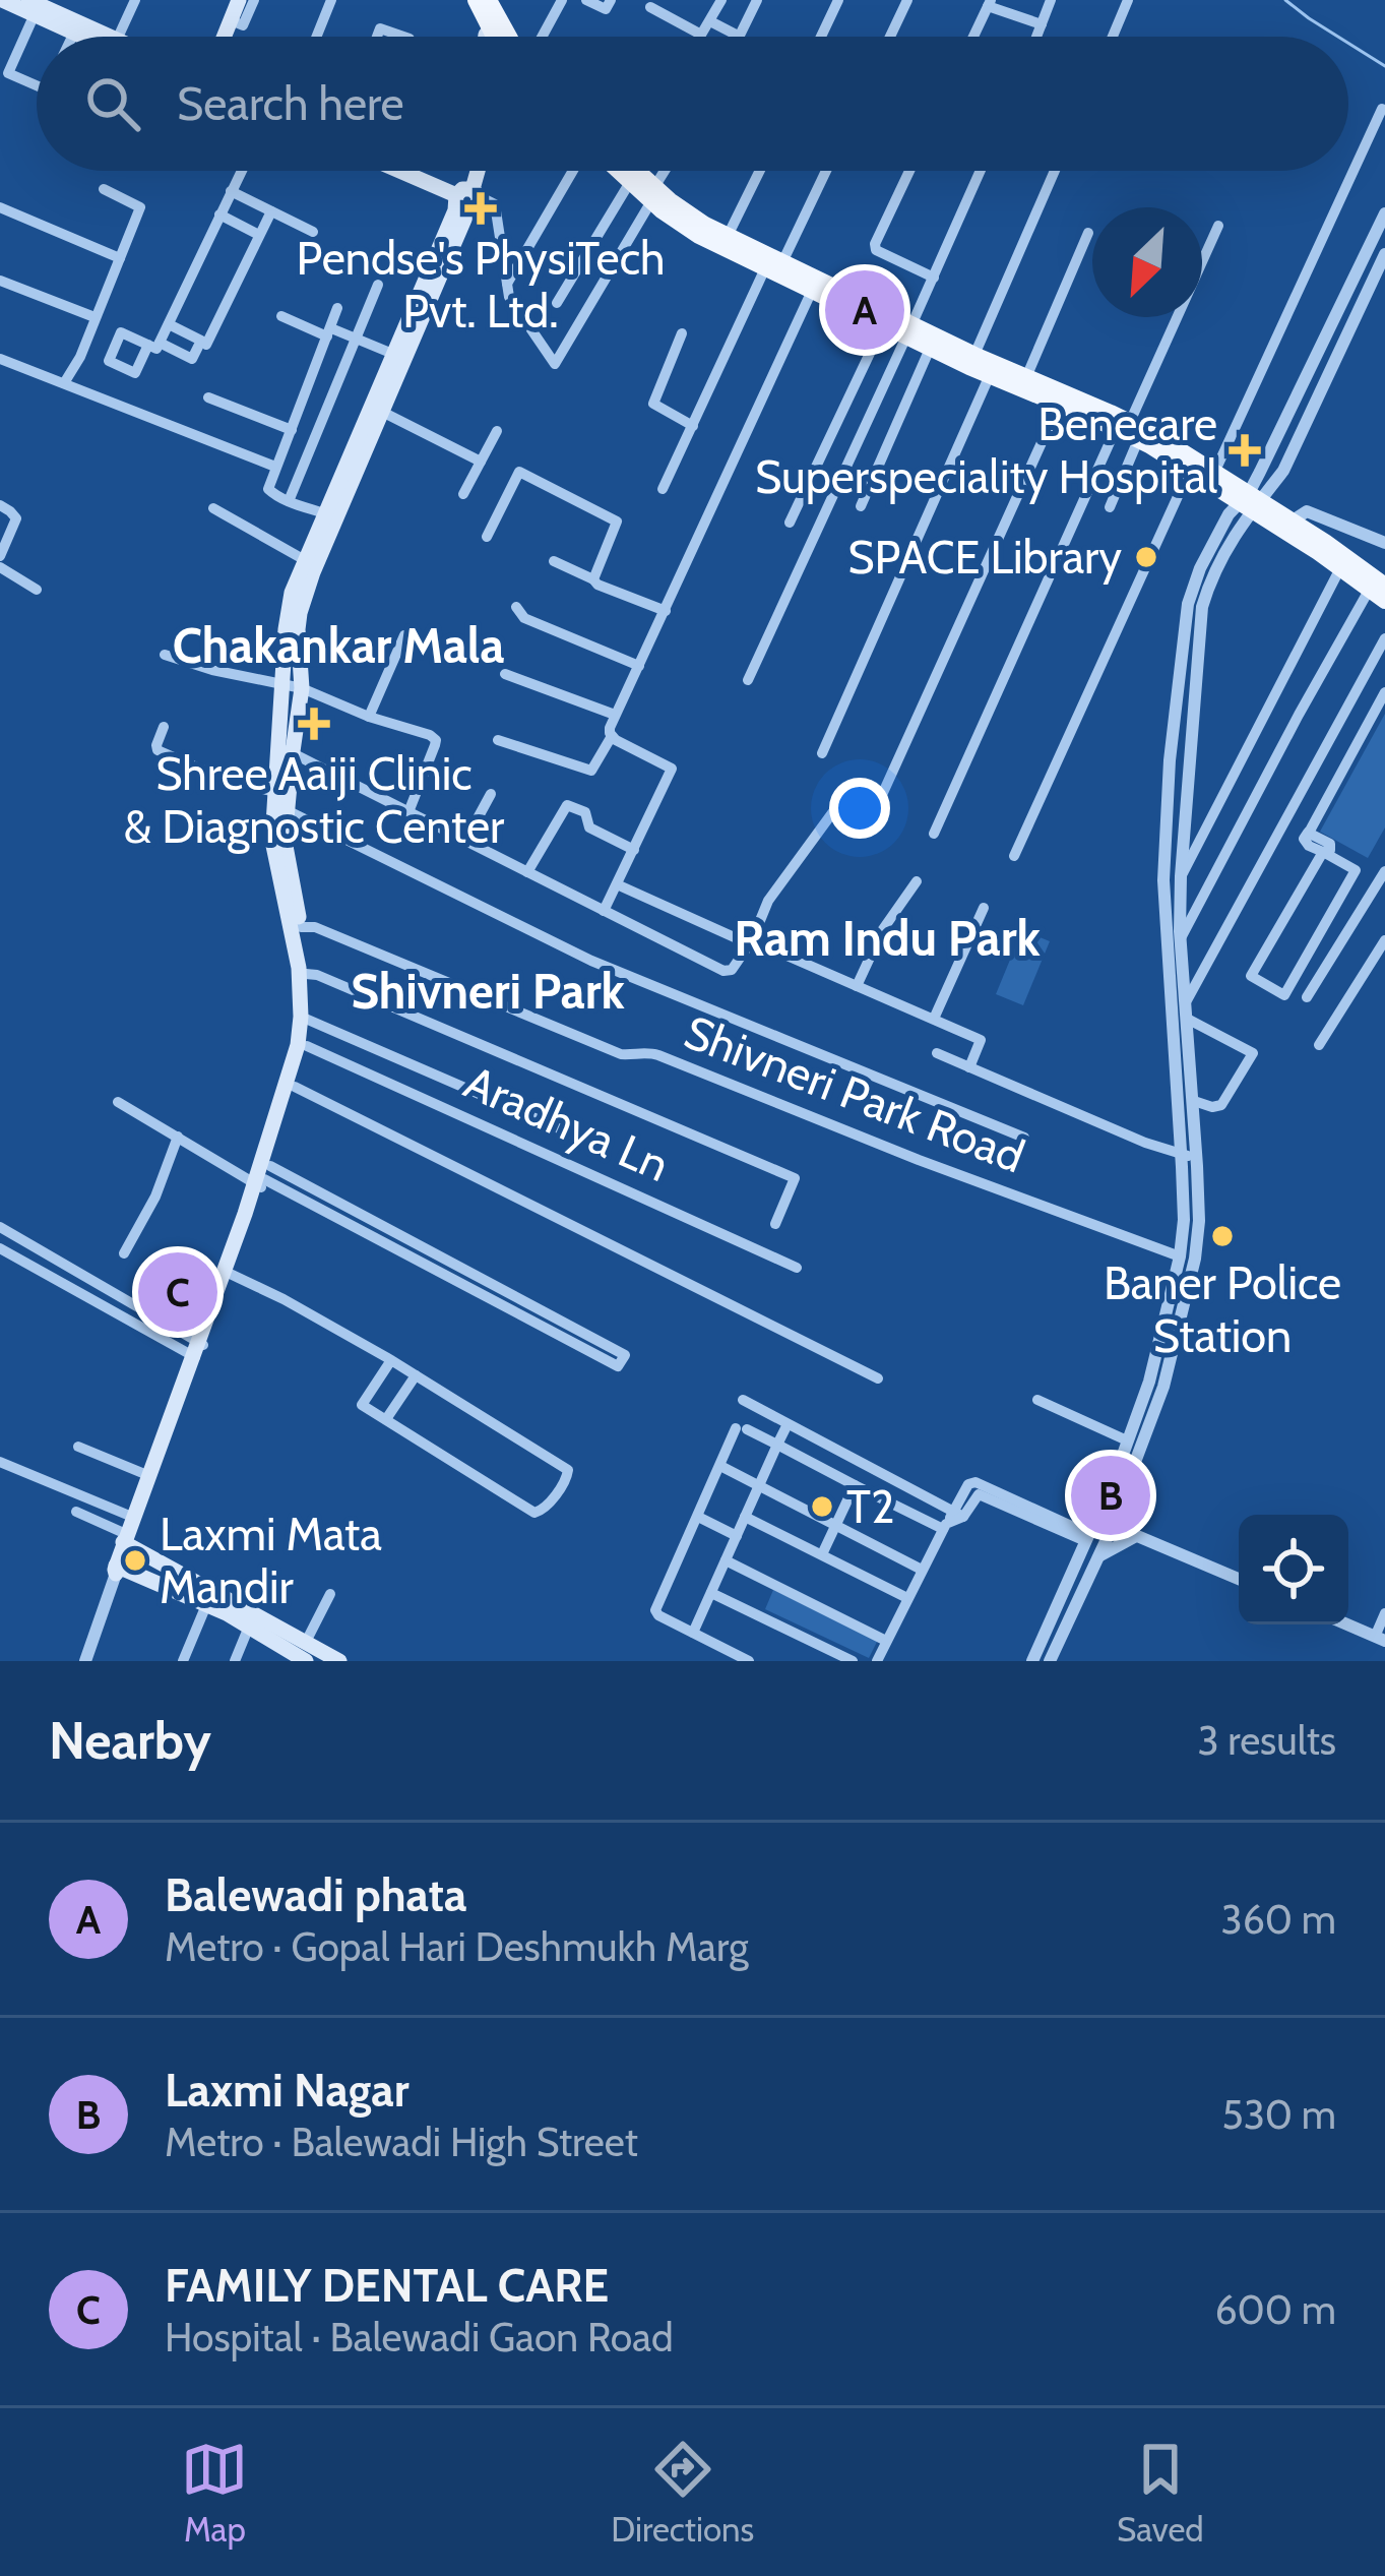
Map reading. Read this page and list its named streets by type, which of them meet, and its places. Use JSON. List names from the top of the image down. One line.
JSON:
{"streets":{"street":["Shivneri Park Road","Aradhya Ln"]},"districts":["Chakankar Mala","Ram Indu Park","Shivneri Park"],"places":{"health":["Pendse's PhysiTech Pvt. Ltd.","Benecare Superspeciality Hospital","Shree Aaiji Clinic & Diagnostic Center"],"other":["SPACE Library","Baner Police Station","T2","Laxmi Mata Mandir"]},"north":"bottom left","page":{"search":"Search here","pins":["A","C","B"],"heading":["Nearby","3 results"],"list":[{"mark":"A","name":"Balewadi phata","note":"Metro · Gopal Hari Deshmukh Marg","value":"360 m"},{"mark":"B","name":"Laxmi Nagar","note":"Metro · Balewadi High Street","value":"530 m"},{"mark":"C","name":"FAMILY DENTAL CARE","note":"Hospital · Balewadi Gaon Road","value":"600 m"}],"nav":["Map","Directions","Saved"]}}
